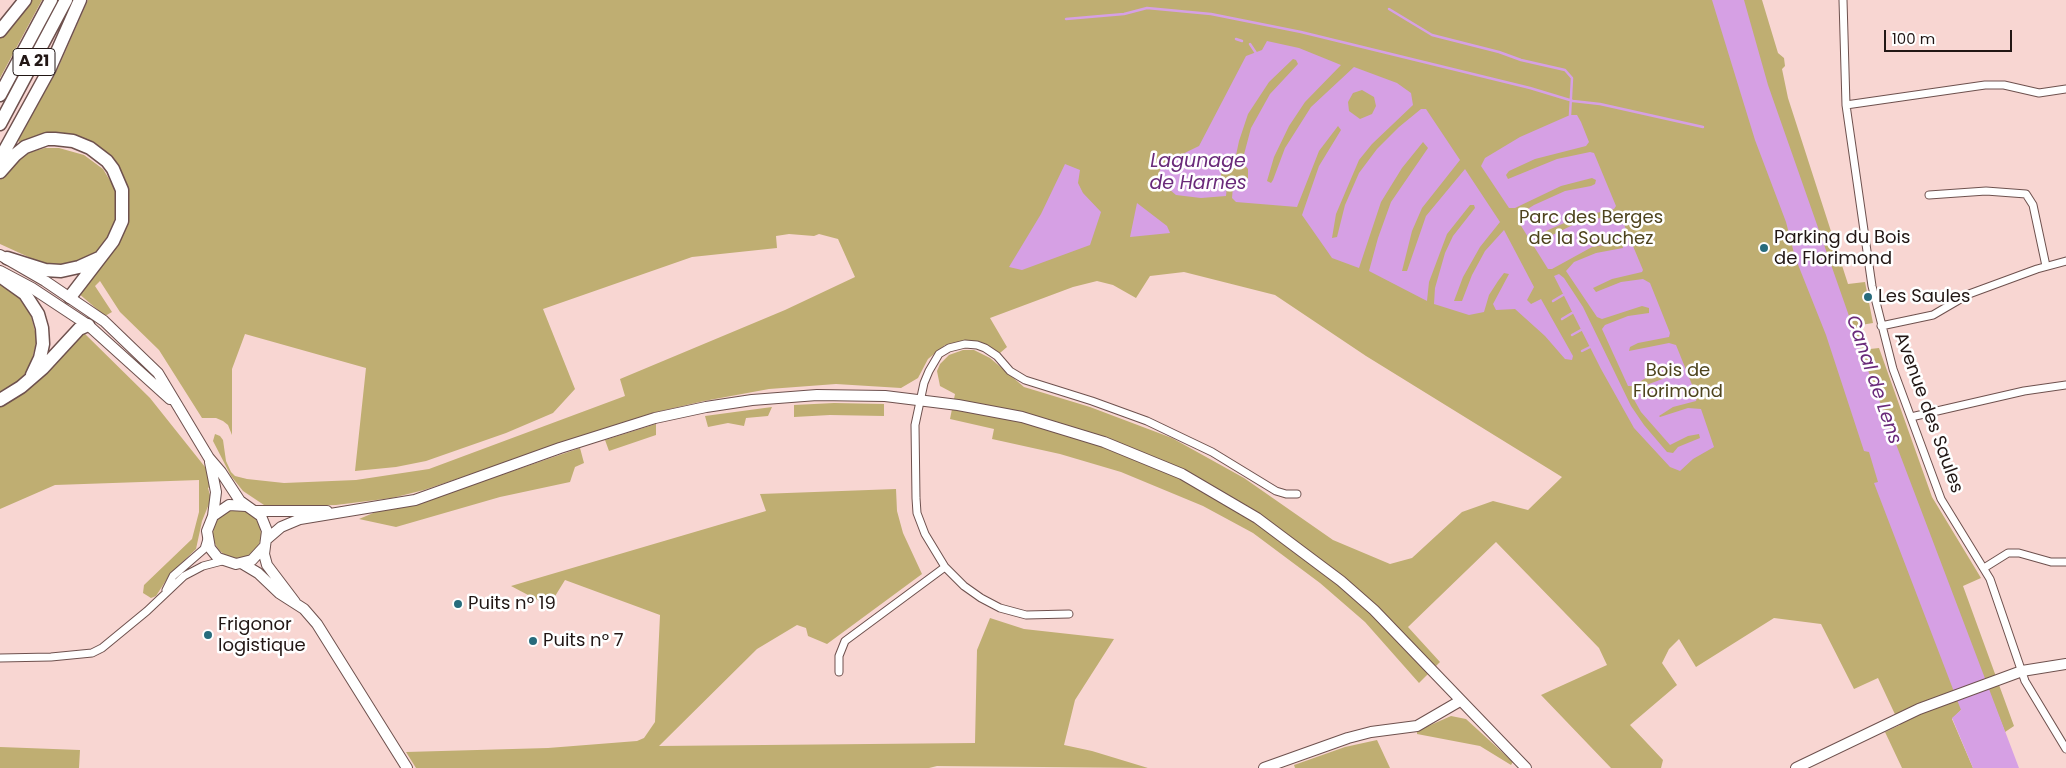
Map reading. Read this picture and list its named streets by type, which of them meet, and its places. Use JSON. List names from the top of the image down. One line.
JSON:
{"streets":{"highway":["A 21"],"street":["Avenue des Saules"]},"water":["Lagunage de Harnes","Canal de Lens"],"parks":["Parc des Berges de la Souchez","Bois de Florimond"],"places":["Parking du Bois de Florimond","Les Saules","Puits n° 19","Frigonor logistique","Puits n° 7"],"scale_bar":"100 m"}
